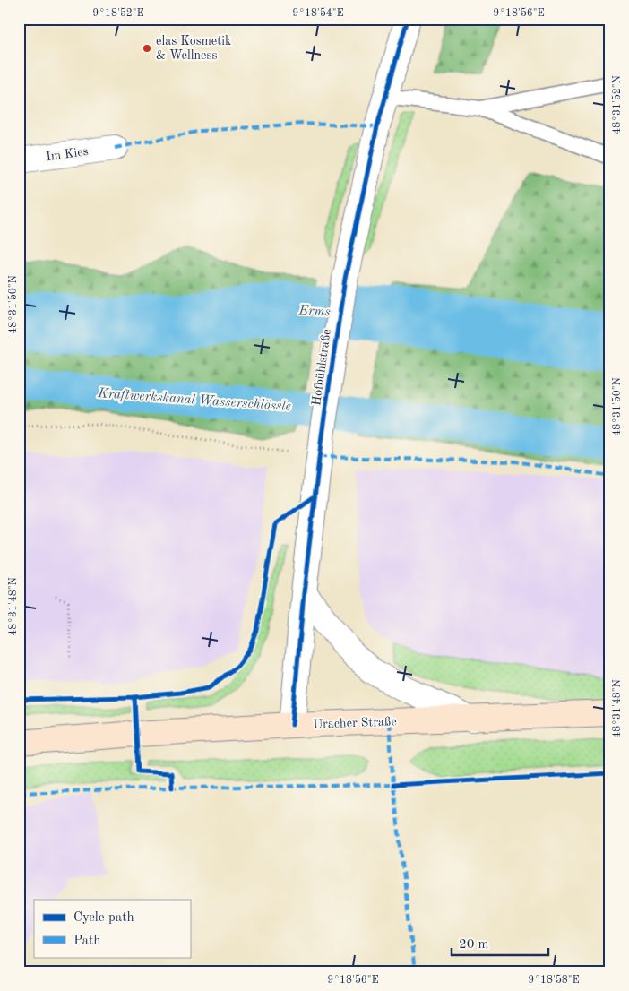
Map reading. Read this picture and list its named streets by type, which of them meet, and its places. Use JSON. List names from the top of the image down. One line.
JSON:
{"streets":{"street":["Im Kies","Hofbühlstraße","Uracher Straße"]},"crossings":[["Hofbühlstraße","Uracher Straße"]],"water":["Erms","Kraftwerkskanal Wasserschlössle"],"places":["elas Kosmetik & Wellness"],"legend":["Cycle path","Path"],"scale_bar":"20 m","coordinates":["9°18'52\"E","9°18'54\"E","9°18'56\"E","48°31'52\"N","48°31'50\"N","48°31'48\"N","9°18'58\"E"]}
